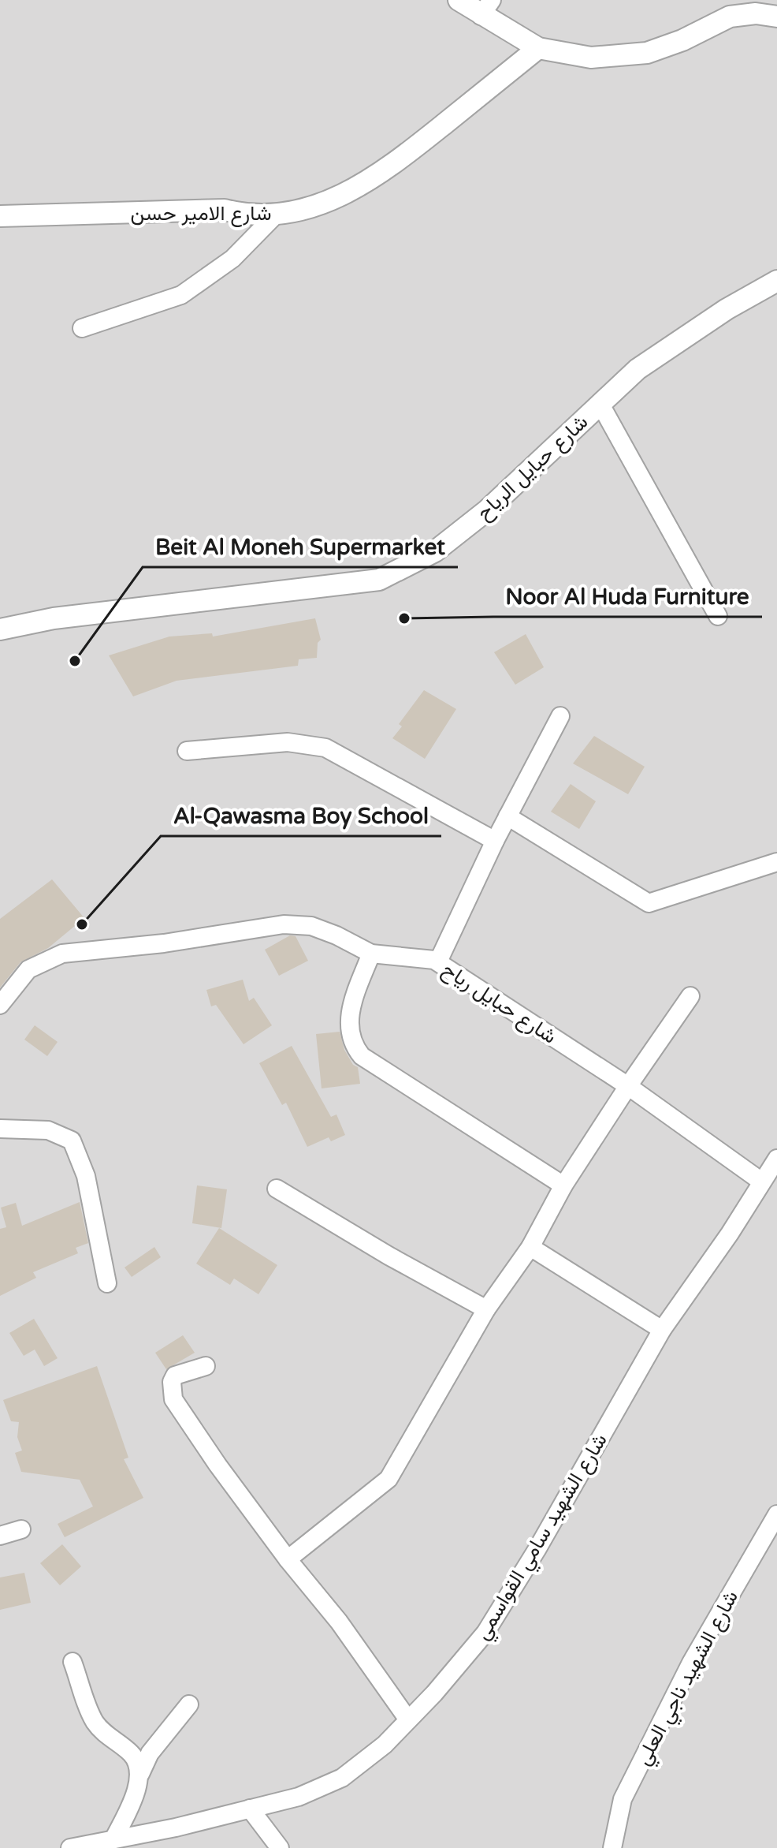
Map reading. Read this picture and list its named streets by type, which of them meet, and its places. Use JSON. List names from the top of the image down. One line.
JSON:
{"streets":{"street":["شارع الامير حسن","شارع حبايل الرياح","شارع حبايل رياح","شارع الشهيد سامي القواسمي","شارع الشهيد ناجي العلي"]},"crossings":[["شارع حبايل رياح","شارع الشهيد سامي القواسمي"]],"places":["Noor Al Huda Furniture","Beit Al Moneh Supermarket","Al-Qawasma Boy School"]}
